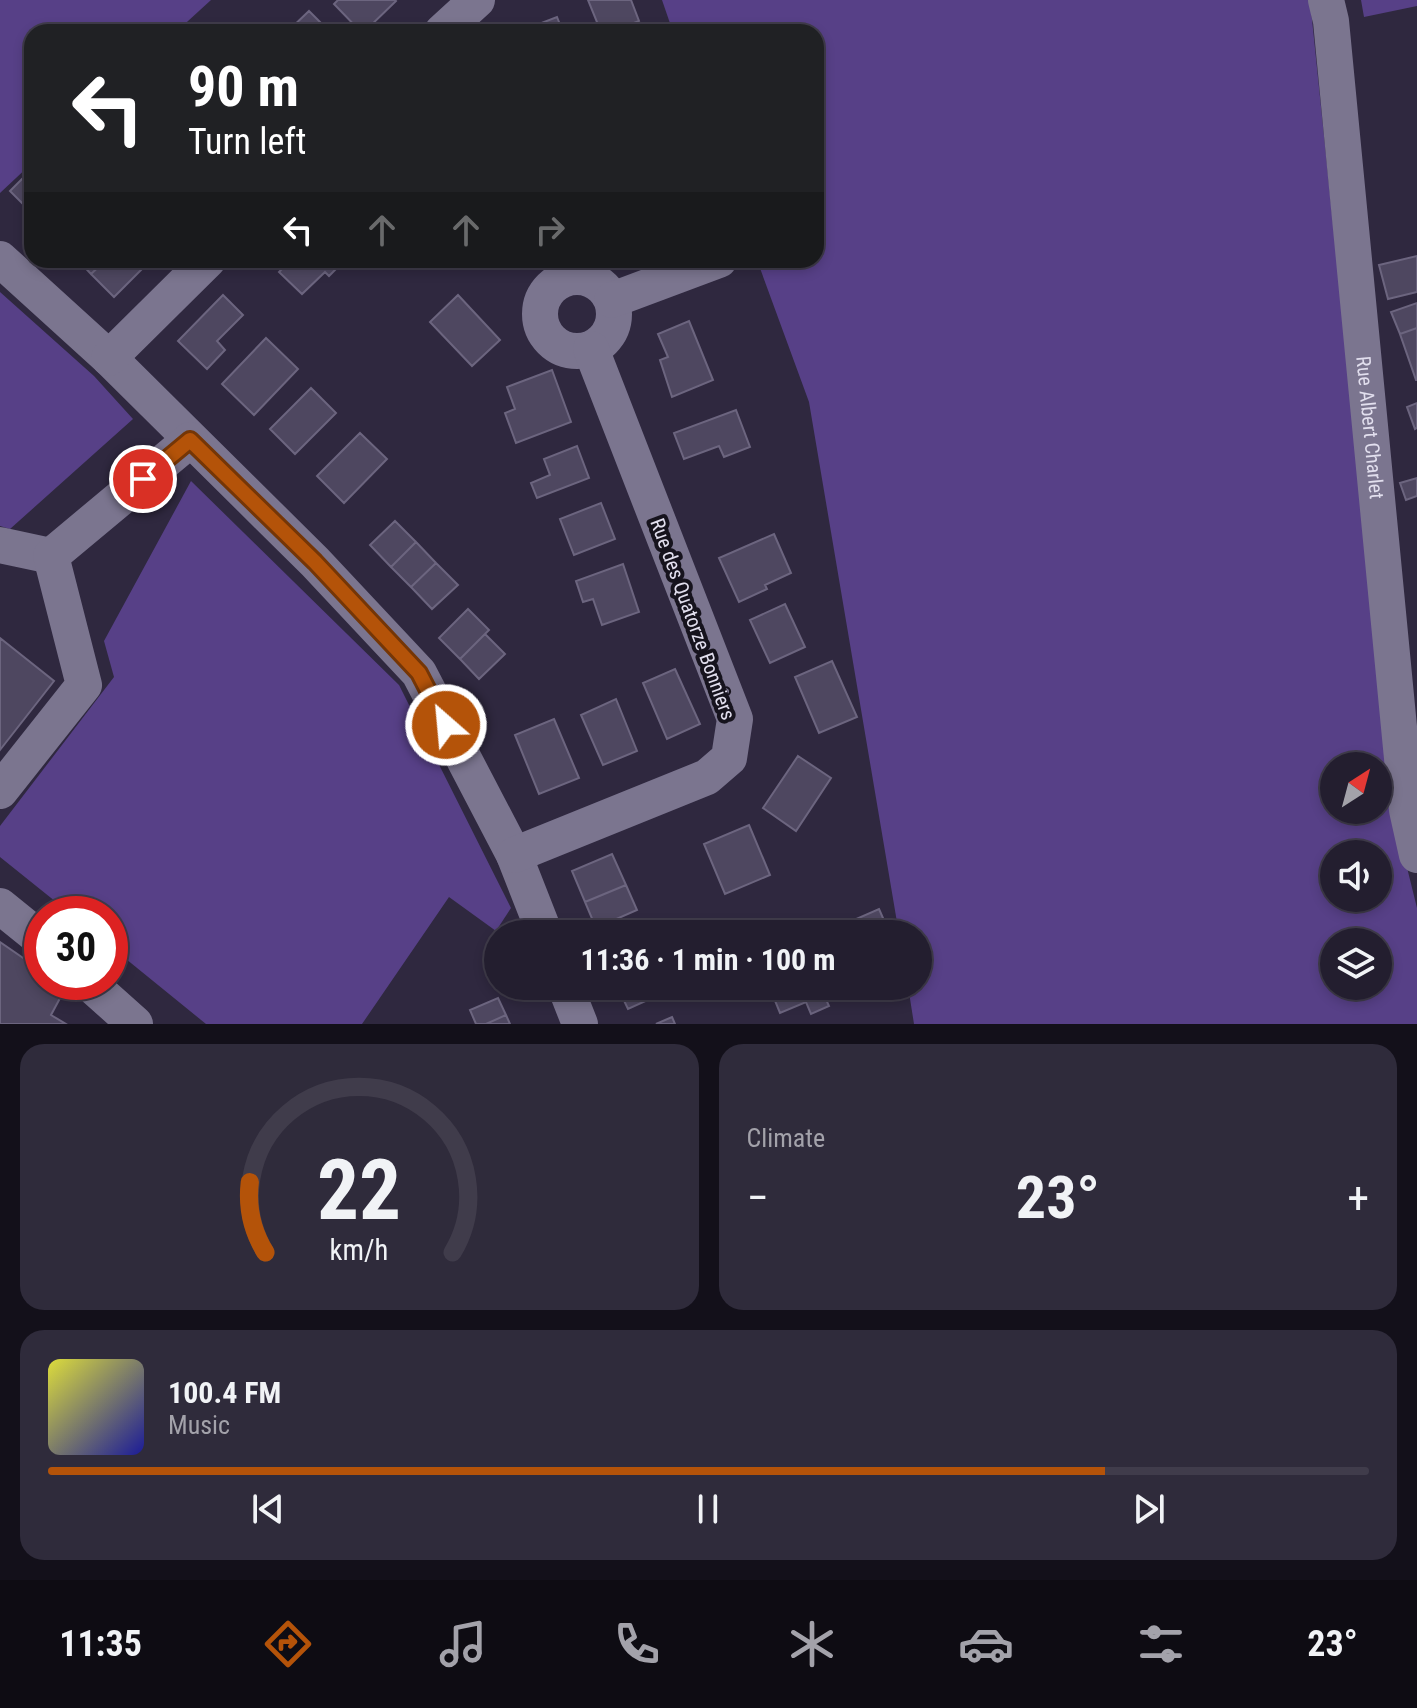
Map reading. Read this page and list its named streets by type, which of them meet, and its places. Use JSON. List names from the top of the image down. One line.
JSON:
{"streets":{"street":["Rue Albert Charlet","Rue des Quatorze Bonniers"]},"north":"top right","page":{"turn":["90 m","Turn left"],"limit":"30","trip":"11:36 · 1 min · 100 m","tile":"Climate","heat":["−","23°","+"],"song":["100.4 FM","Music"],"tabs":["11:35","23°"],"gauge":["22","km/h"]}}
